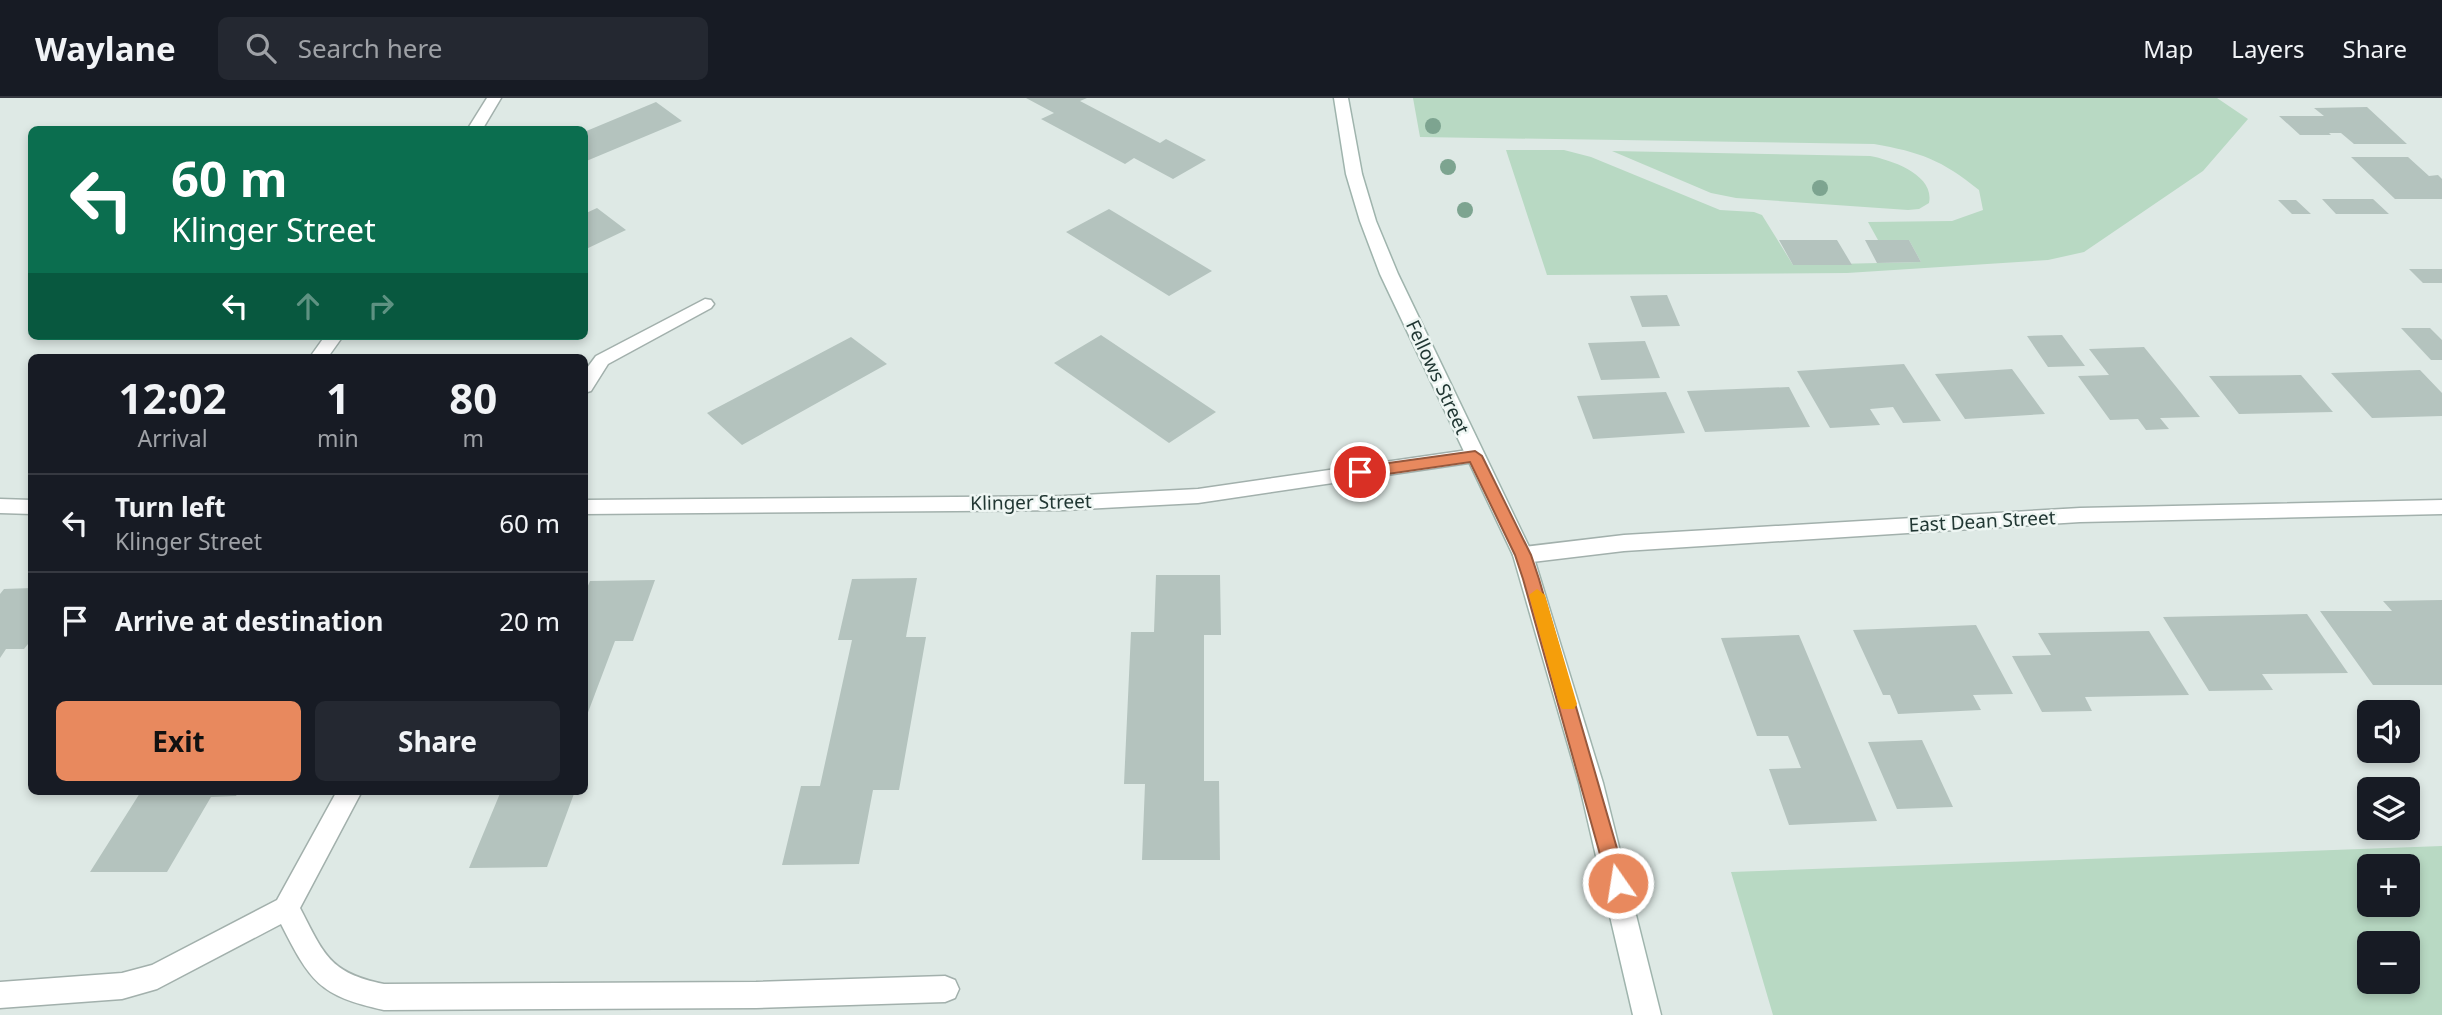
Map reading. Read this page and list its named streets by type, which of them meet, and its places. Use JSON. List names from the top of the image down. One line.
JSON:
{"streets":{"street":["Fellows Street","Klinger Street","East Dean Street"]},"crossings":[["Fellows Street","Klinger Street"],["Fellows Street","East Dean Street"]],"page":{"header":"Waylane","search":"Search here","nav":["Map","Layers","Share"],"turn":["60 m","Klinger Street"],"eta":["12:02","Arrival","1","min","80","m"],"list":[{"name":"Turn left","note":"Klinger Street","value":"60 m"},{"name":"Arrive at destination","value":"20 m"}],"buttons":["Exit","Share"],"map_buttons":["+","−"]}}
